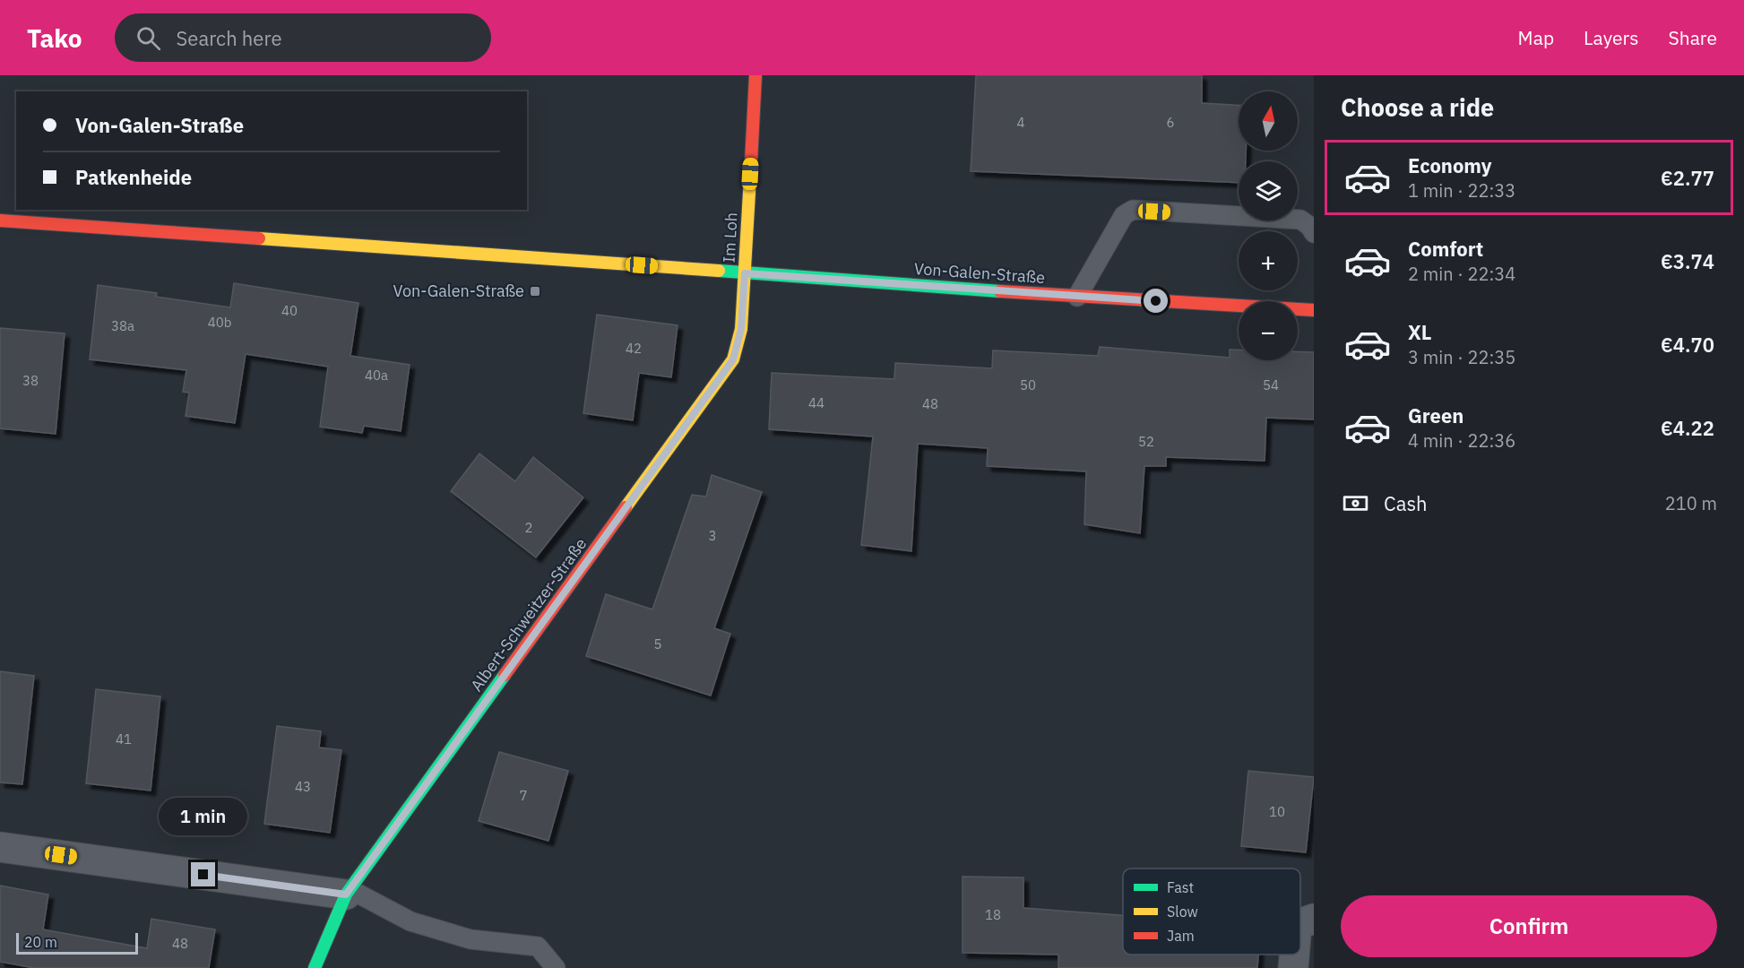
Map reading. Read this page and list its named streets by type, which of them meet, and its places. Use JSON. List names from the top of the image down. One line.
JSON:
{"streets":{"street":["Im Loh","Von-Galen-Straße","Albert-Schweitzer-Straße"]},"crossings":[["Im Loh","Von-Galen-Straße"],["Im Loh","Albert-Schweitzer-Straße"],["Von-Galen-Straße","Albert-Schweitzer-Straße"]],"places":{"transit":["Von-Galen-Straße"]},"house_numbers":["4","6","40","40b","38a","42","40a","38","50","54","44","48","52","2","3","5","41","43","7","10","18","48"],"legend":["Fast","Slow","Jam"],"scale_bar":"20 m","north":"top","page":{"header":"Tako","search":"Search here","nav":["Map","Layers","Share"],"heading":"Choose a ride","map_buttons":["+","−"],"banner":["Von-Galen-Straße","Patkenheide"],"list":[{"name":"Economy","note":"1 min · 22:33","value":"€2.77"},{"name":"Comfort","note":"2 min · 22:34","value":"€3.74"},{"name":"XL","note":"3 min · 22:35","value":"€4.70"},{"name":"Green","note":"4 min · 22:36","value":"€4.22"}],"pay":["Cash","210 m"],"bubble":"1 min","buttons":"Confirm","scale":"20 m"}}
